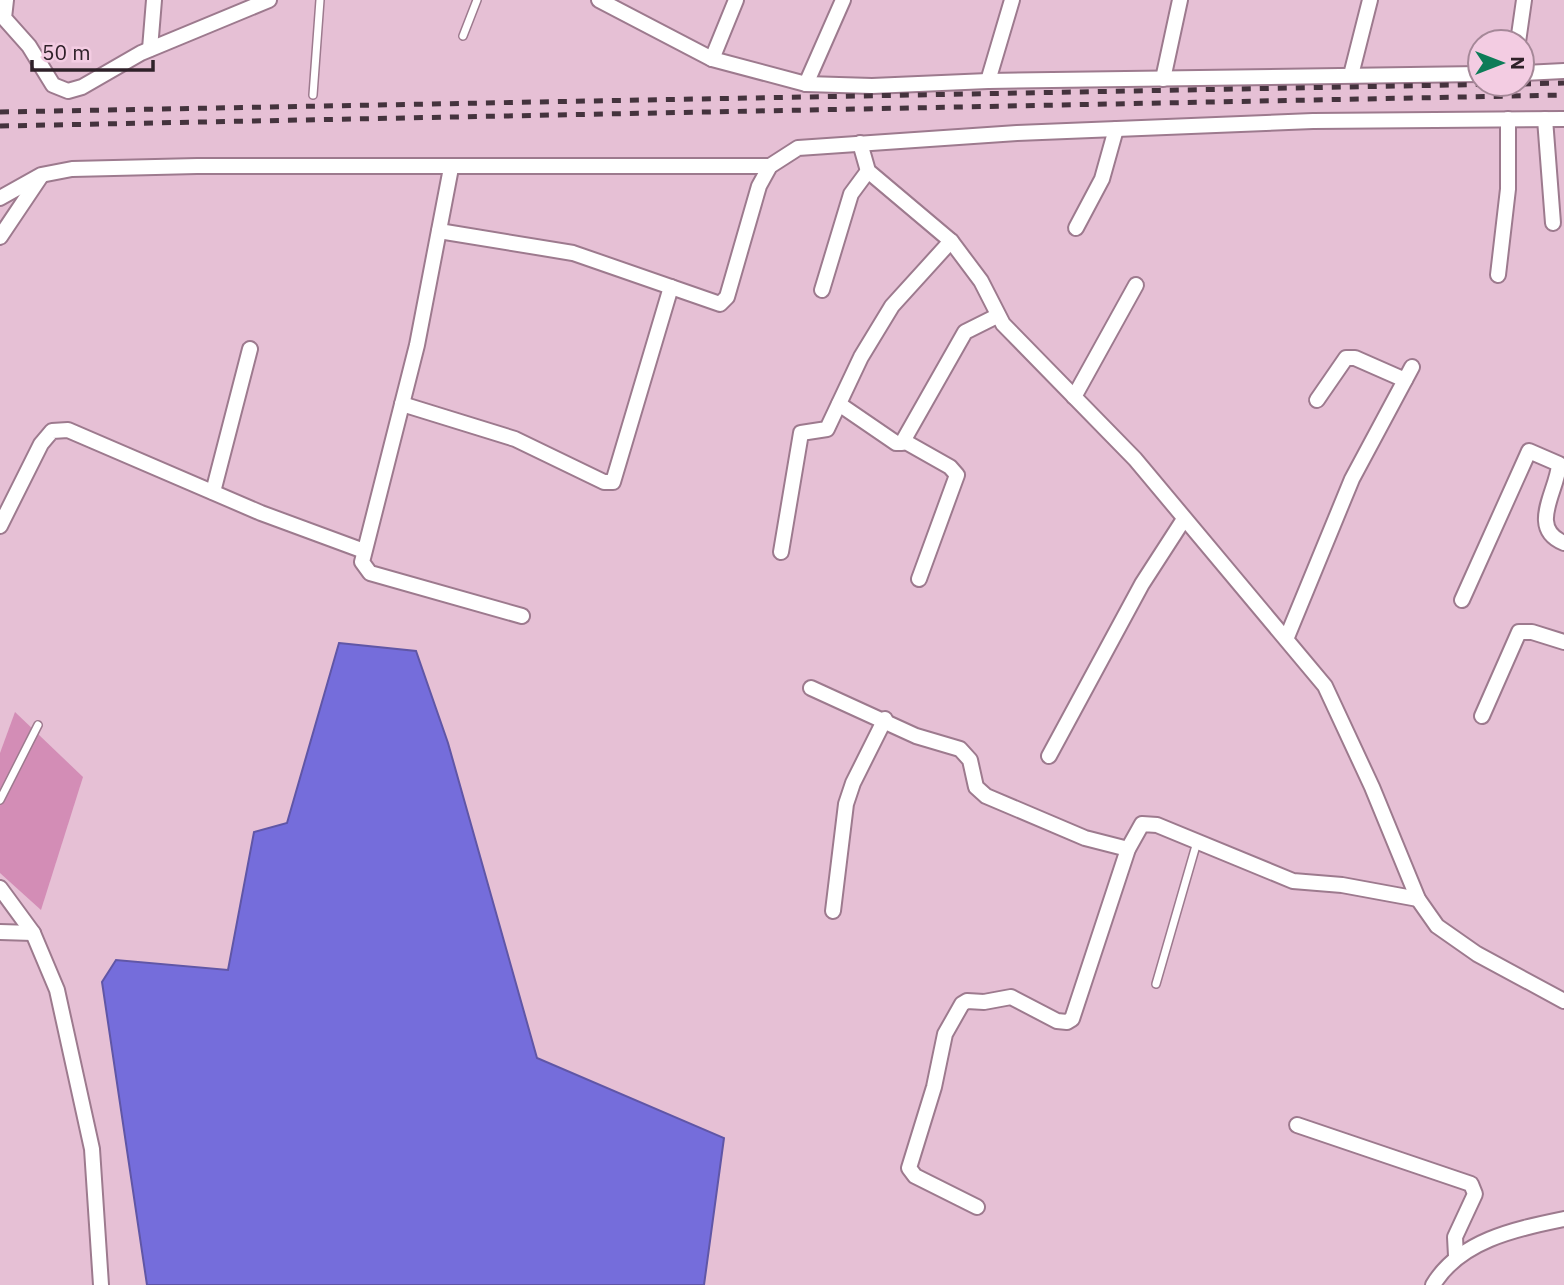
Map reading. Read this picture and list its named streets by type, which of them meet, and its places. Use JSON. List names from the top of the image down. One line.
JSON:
{"scale_bar":"50 m","north":"right"}
